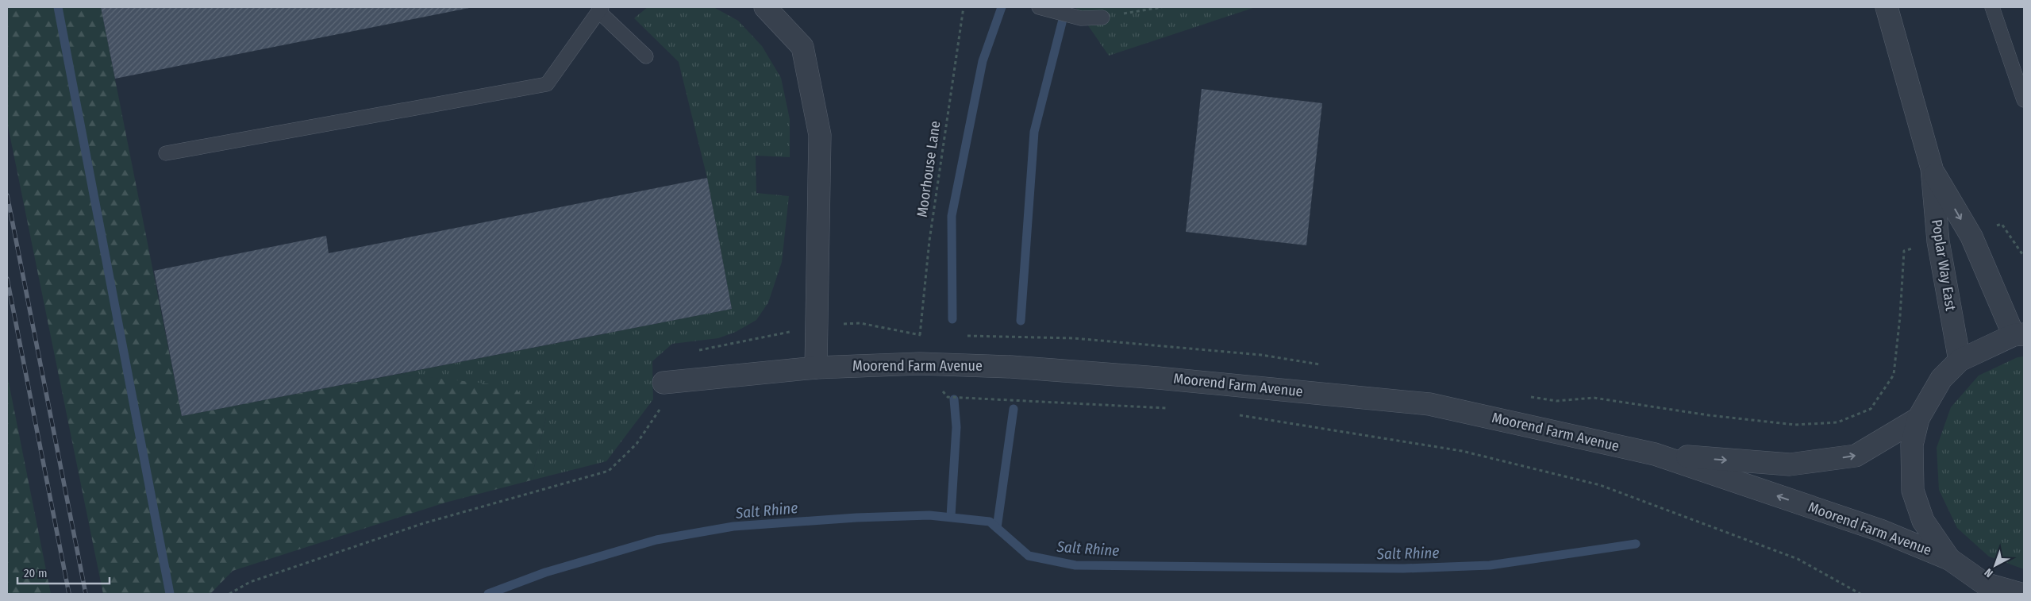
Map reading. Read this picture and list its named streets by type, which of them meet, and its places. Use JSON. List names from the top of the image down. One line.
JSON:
{"streets":{"street":["Poplar Way East","Moorend Farm Avenue"],"path":["Moorhouse Lane"]},"water":["Salt Rhine"],"scale_bar":"20 m","north":"bottom left"}
